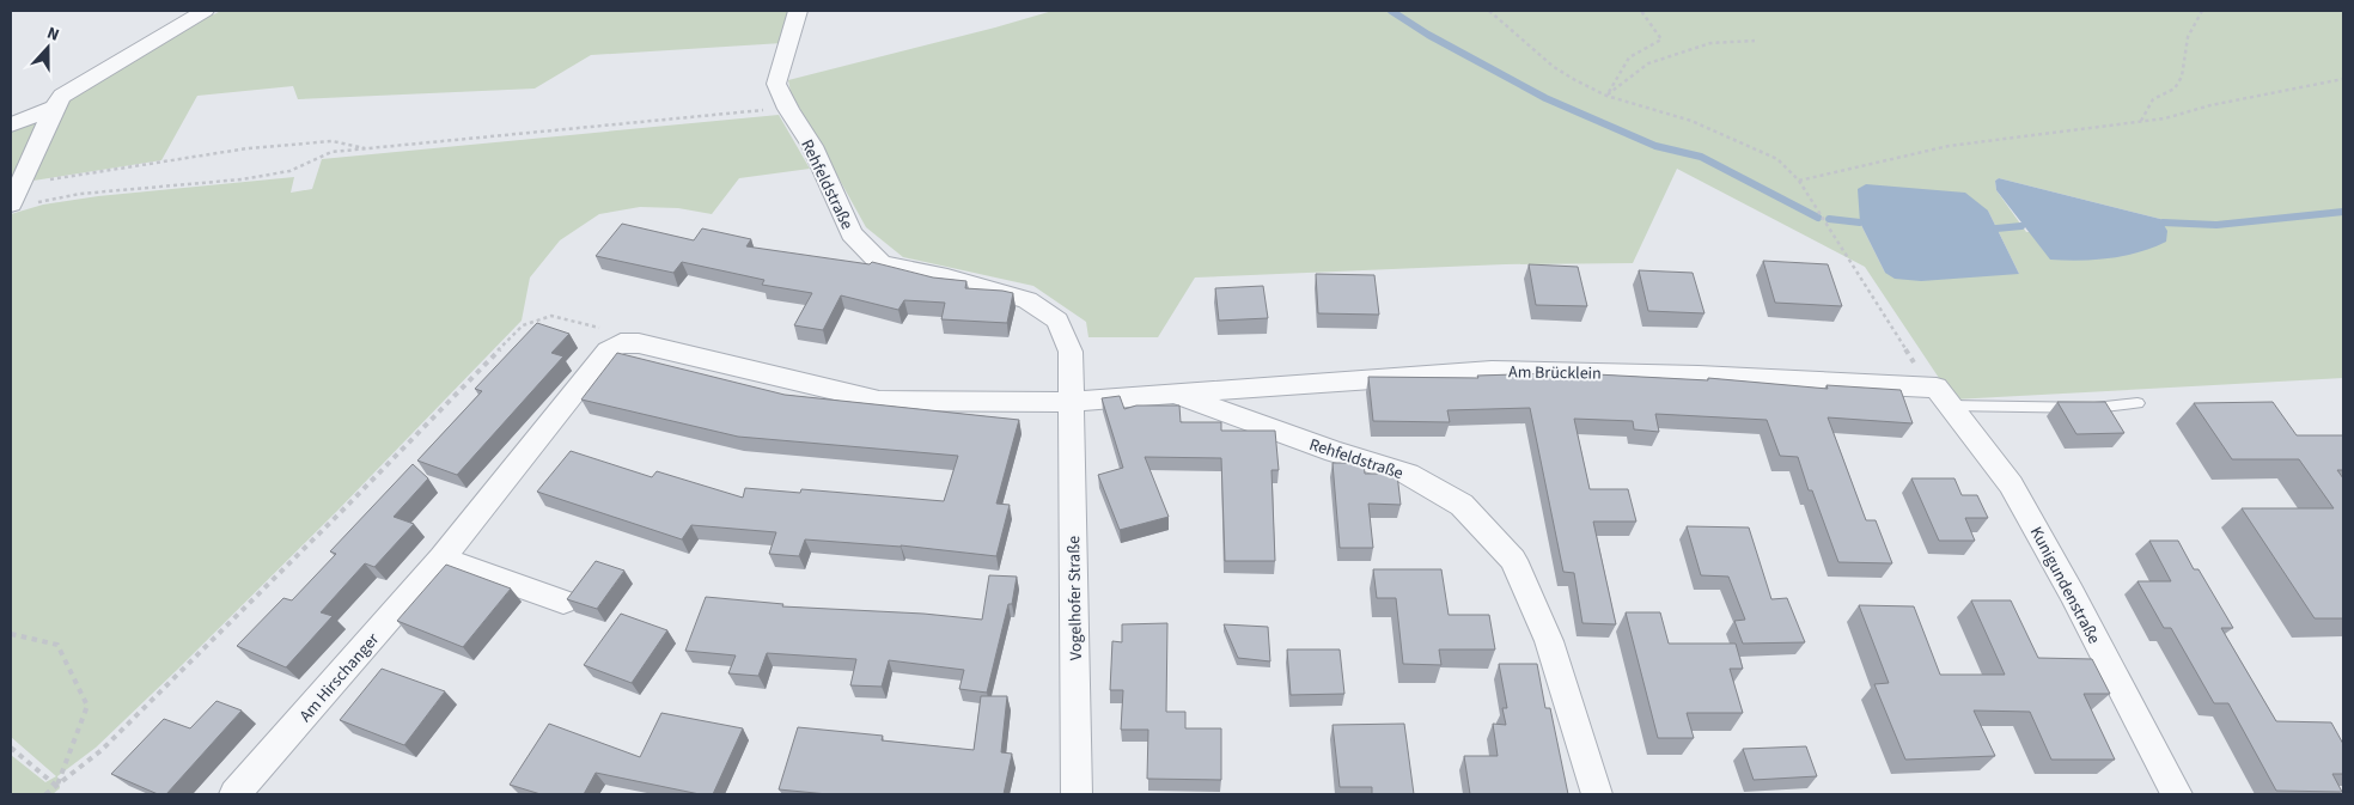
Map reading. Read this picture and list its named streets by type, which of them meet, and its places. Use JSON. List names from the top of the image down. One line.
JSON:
{"streets":{"street":["Rehfeldstraße","Am Brücklein","Kunigundenstraße","Vogelhofer Straße","Am Hirschanger"]},"crossings":[["Rehfeldstraße","Am Brücklein"],["Rehfeldstraße","Vogelhofer Straße"],["Rehfeldstraße","Am Hirschanger"],["Am Brücklein","Kunigundenstraße"]],"north":"top"}
